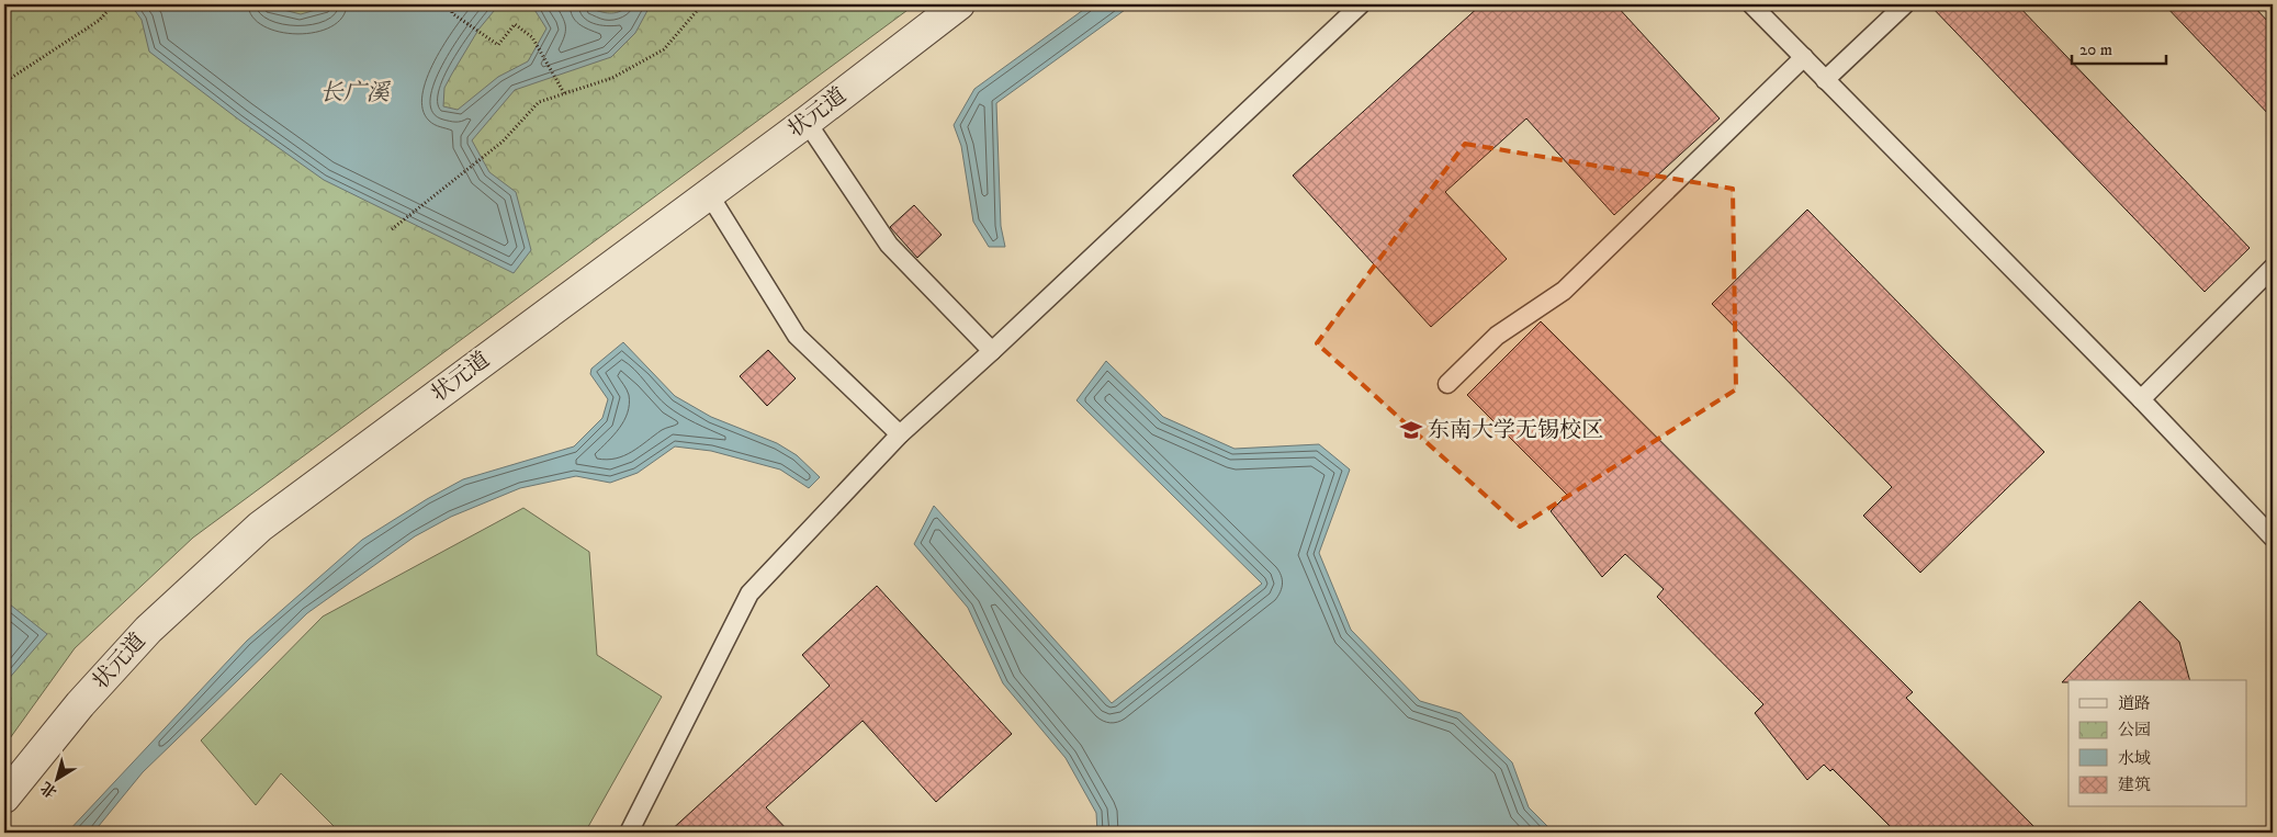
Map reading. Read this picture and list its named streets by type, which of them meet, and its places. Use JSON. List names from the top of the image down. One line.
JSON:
{"streets":{"street":["状元道"]},"water":["长广溪"],"places":{"school or university":["东南大学无锡校区"]},"legend":["道路","公园","水域","建筑"],"scale_bar":"20 m","north":"bottom left"}
